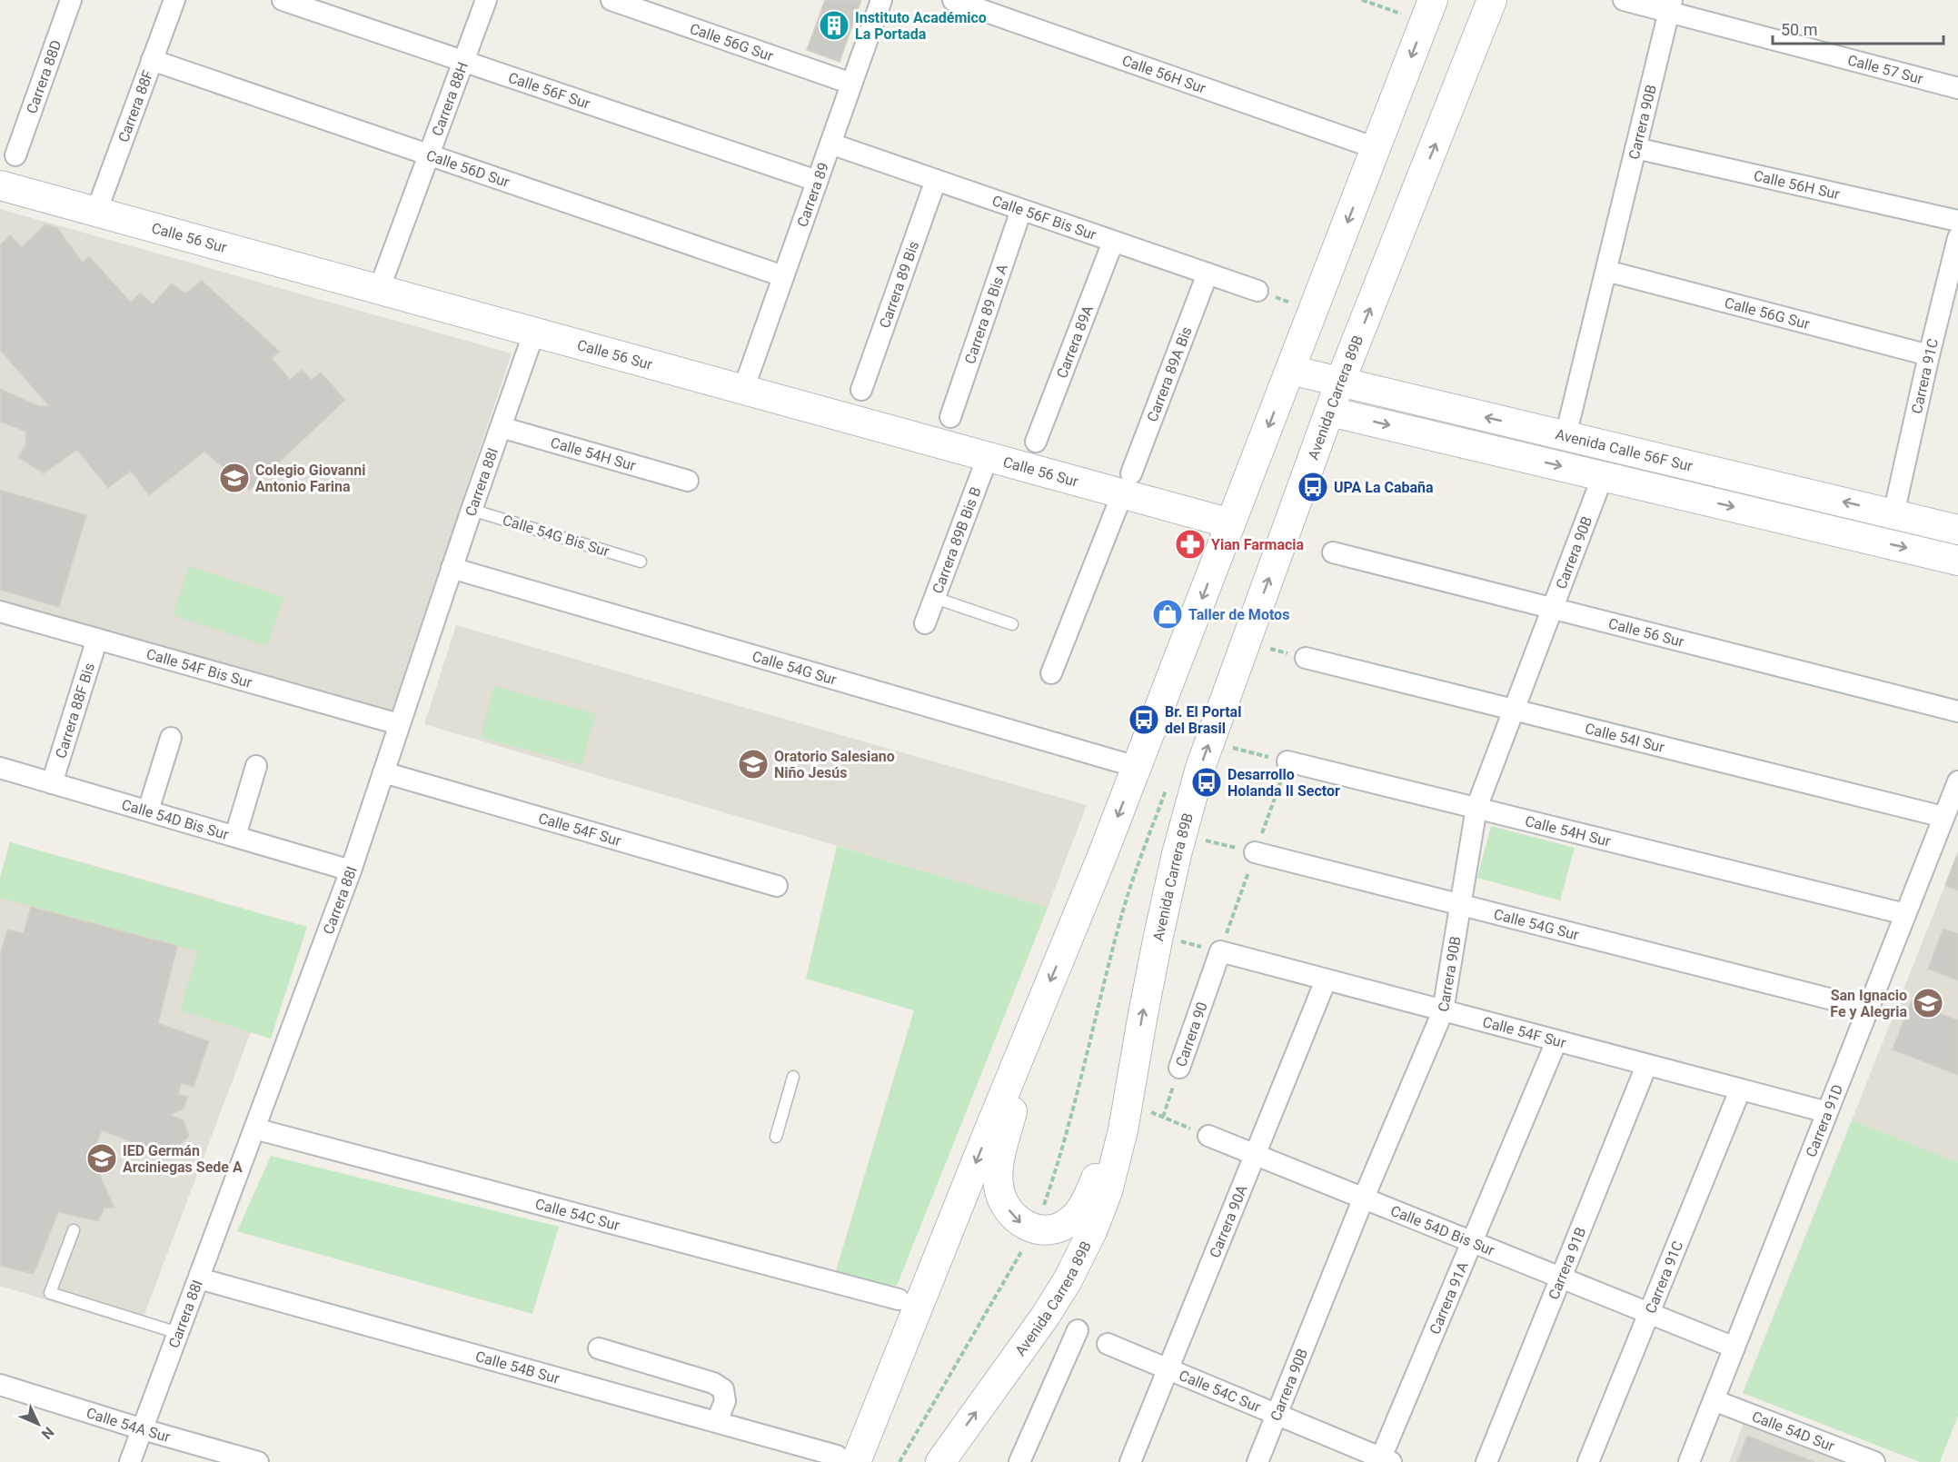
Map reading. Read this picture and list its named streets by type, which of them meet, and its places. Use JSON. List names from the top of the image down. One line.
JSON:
{"streets":{"main road":["Calle 56 Sur","Avenida Carrera 89B","Avenida Calle 56F Sur"],"street":["Calle 56G Sur","Calle 57 Sur","Calle 56H Sur","Carrera 88D","Calle 56F Sur","Carrera 88H","Carrera 88F","Carrera 90B","Calle 56D Sur","Carrera 89","Calle 56F Bis Sur","Carrera 89 Bis","Carrera 89 Bis A","Carrera 89A","Carrera 89A Bis","Carrera 91C","Calle 54H Sur","Carrera 88I","Carrera 89B Bis B","Calle 54G Sur","Calle 54F Bis Sur","Carrera 88F Bis","Calle 54I Sur","Calle 54D Bis Sur","Calle 54F Sur","Carrera 90","Carrera 91D","Calle 54C Sur","Carrera 90A","Carrera 91B","Carrera 91A","Calle 54B Sur","Calle 54A Sur","Calle 54D Sur"],"lane":["Calle 54G Bis Sur"]},"crossings":[["Calle 56G Sur","Carrera 90B"],["Calle 56G Sur","Carrera 89"],["Calle 56G Sur","Carrera 91C"],["Calle 57 Sur","Carrera 90B"],["Calle 56H Sur","Carrera 90B"],["Calle 56F Sur","Carrera 88H"],["Calle 56F Sur","Carrera 89"],["Carrera 88H","Calle 56D Sur"],["Carrera 88H","Calle 56 Sur"],["Carrera 88F","Calle 56D Sur"],["Carrera 88F","Calle 56 Sur"],["Carrera 90B","Calle 56 Sur"],["Carrera 90B","Avenida Calle 56F Sur"],["Carrera 90B","Calle 54H Sur"],["Carrera 90B","Calle 54G Sur"],["Carrera 90B","Calle 54I Sur"],["Carrera 90B","Calle 54D Bis Sur"],["Carrera 90B","Calle 54F Sur"],["Carrera 90B","Calle 54C Sur"],["Calle 56D Sur","Carrera 89"],["Carrera 89","Calle 56F Bis Sur"],["Carrera 89","Calle 56 Sur"],["Calle 56F Bis Sur","Carrera 89 Bis"],["Calle 56F Bis Sur","Carrera 89 Bis A"],["Calle 56F Bis Sur","Carrera 89A"],["Calle 56F Bis Sur","Carrera 89A Bis"],["Calle 56 Sur","Carrera 89A Bis"],["Calle 56 Sur","Carrera 88I"],["Calle 56 Sur","Carrera 89B Bis B"],["Carrera 91C","Avenida Calle 56F Sur"],["Carrera 91C","Calle 54D Bis Sur"],["Carrera 91C","Calle 54F Sur"],["Avenida Carrera 89B","Avenida Calle 56F Sur"],["Calle 54H Sur","Carrera 88I"],["Calle 54H Sur","Carrera 91D"],["Carrera 88I","Calle 54G Bis Sur"],["Carrera 88I","Calle 54G Sur"],["Carrera 88I","Calle 54F Bis Sur"],["Carrera 88I","Calle 54D Bis Sur"],["Carrera 88I","Calle 54F Sur"],["Carrera 88I","Calle 54C Sur"],["Carrera 88I","Calle 54B Sur"],["Carrera 88I","Calle 54A Sur"],["Calle 54G Sur","Carrera 91D"],["Calle 54F Bis Sur","Carrera 88F Bis"],["Carrera 88F Bis","Calle 54D Bis Sur"],["Calle 54I Sur","Carrera 91D"],["Calle 54D Bis Sur","Carrera 91D"],["Calle 54D Bis Sur","Carrera 90A"],["Calle 54D Bis Sur","Carrera 91B"],["Calle 54D Bis Sur","Carrera 91A"],["Calle 54F Sur","Carrera 90"],["Calle 54F Sur","Carrera 91D"],["Calle 54F Sur","Carrera 90A"],["Calle 54F Sur","Carrera 91B"],["Calle 54F Sur","Carrera 91A"],["Carrera 91D","Calle 54D Sur"],["Calle 54C Sur","Carrera 90A"],["Calle 54C Sur","Carrera 91A"]],"places":{"building":["Instituto Académico La Portada"],"school or university":["Colegio Giovanni Antonio Farina","Oratorio Salesiano Niño Jesús","San Ignacio Fe y Alegria","IED Germán Arciniegas Sede A"],"bus stop":["UPA La Cabaña","Br. El Portal del Brasil","Desarrollo Holanda II Sector"],"pharmacy":["Yian Farmacia"],"shop":["Taller de Motos"]},"scale_bar":"50 m","north":"bottom right"}
